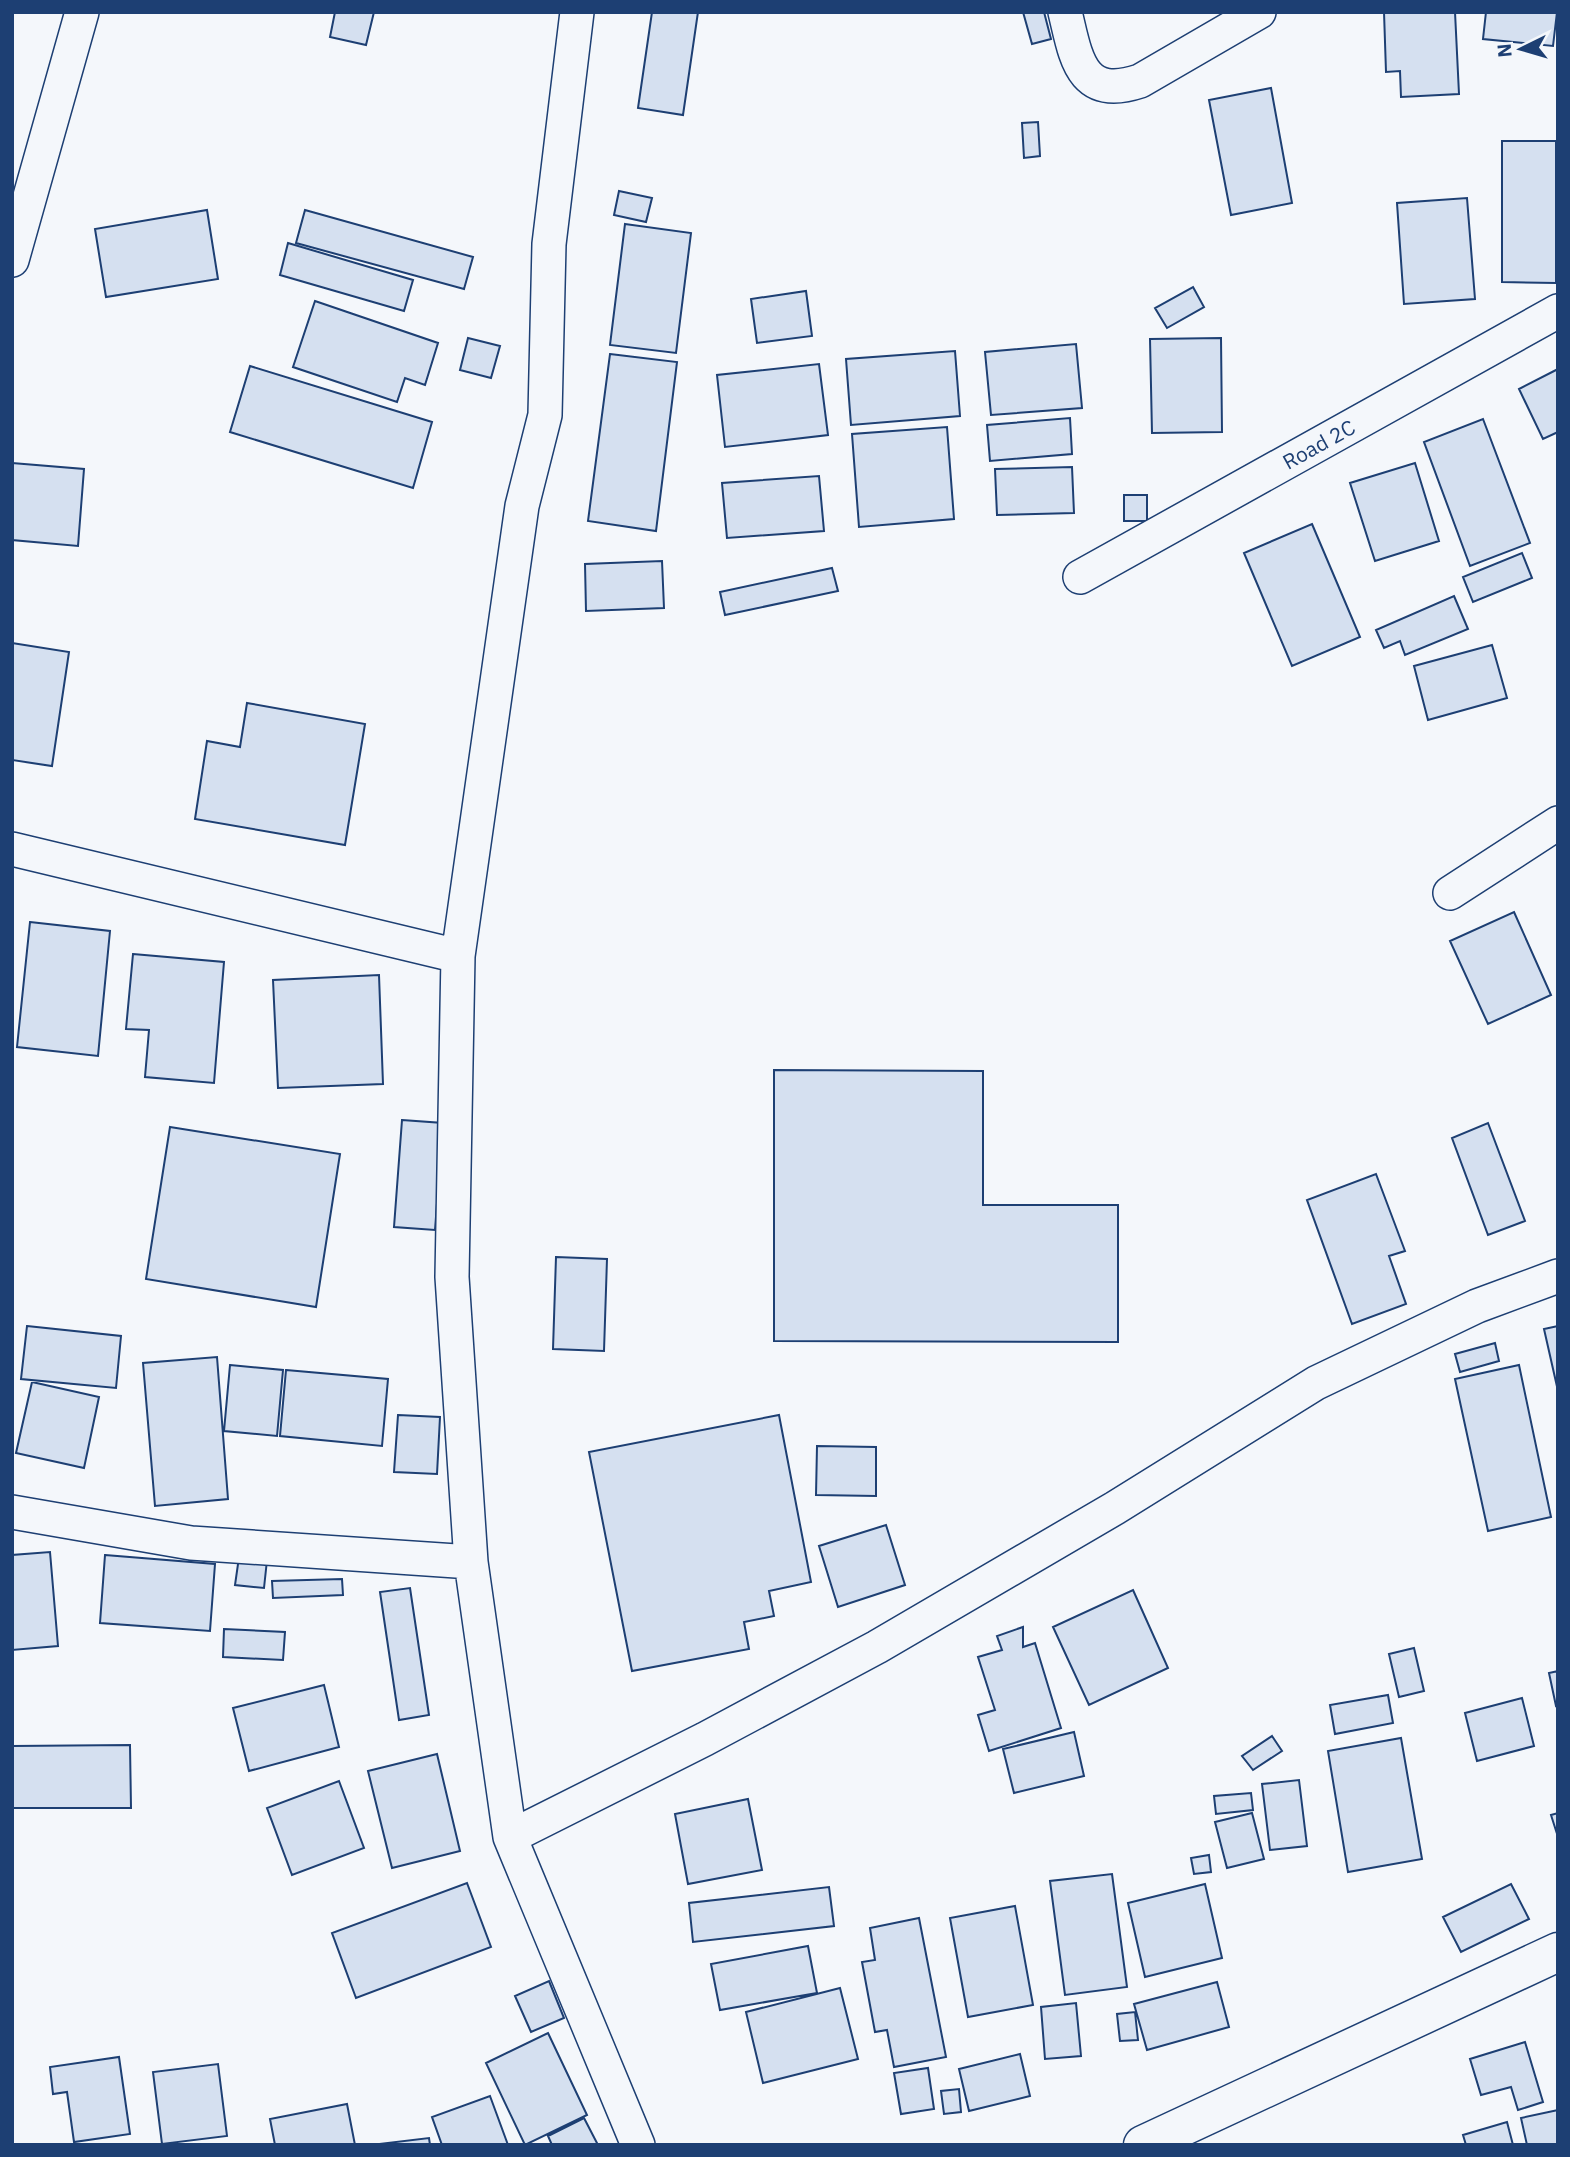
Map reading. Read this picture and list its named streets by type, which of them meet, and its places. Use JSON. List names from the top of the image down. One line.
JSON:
{"streets":{"street":["Road 2C"]},"north":"left"}
